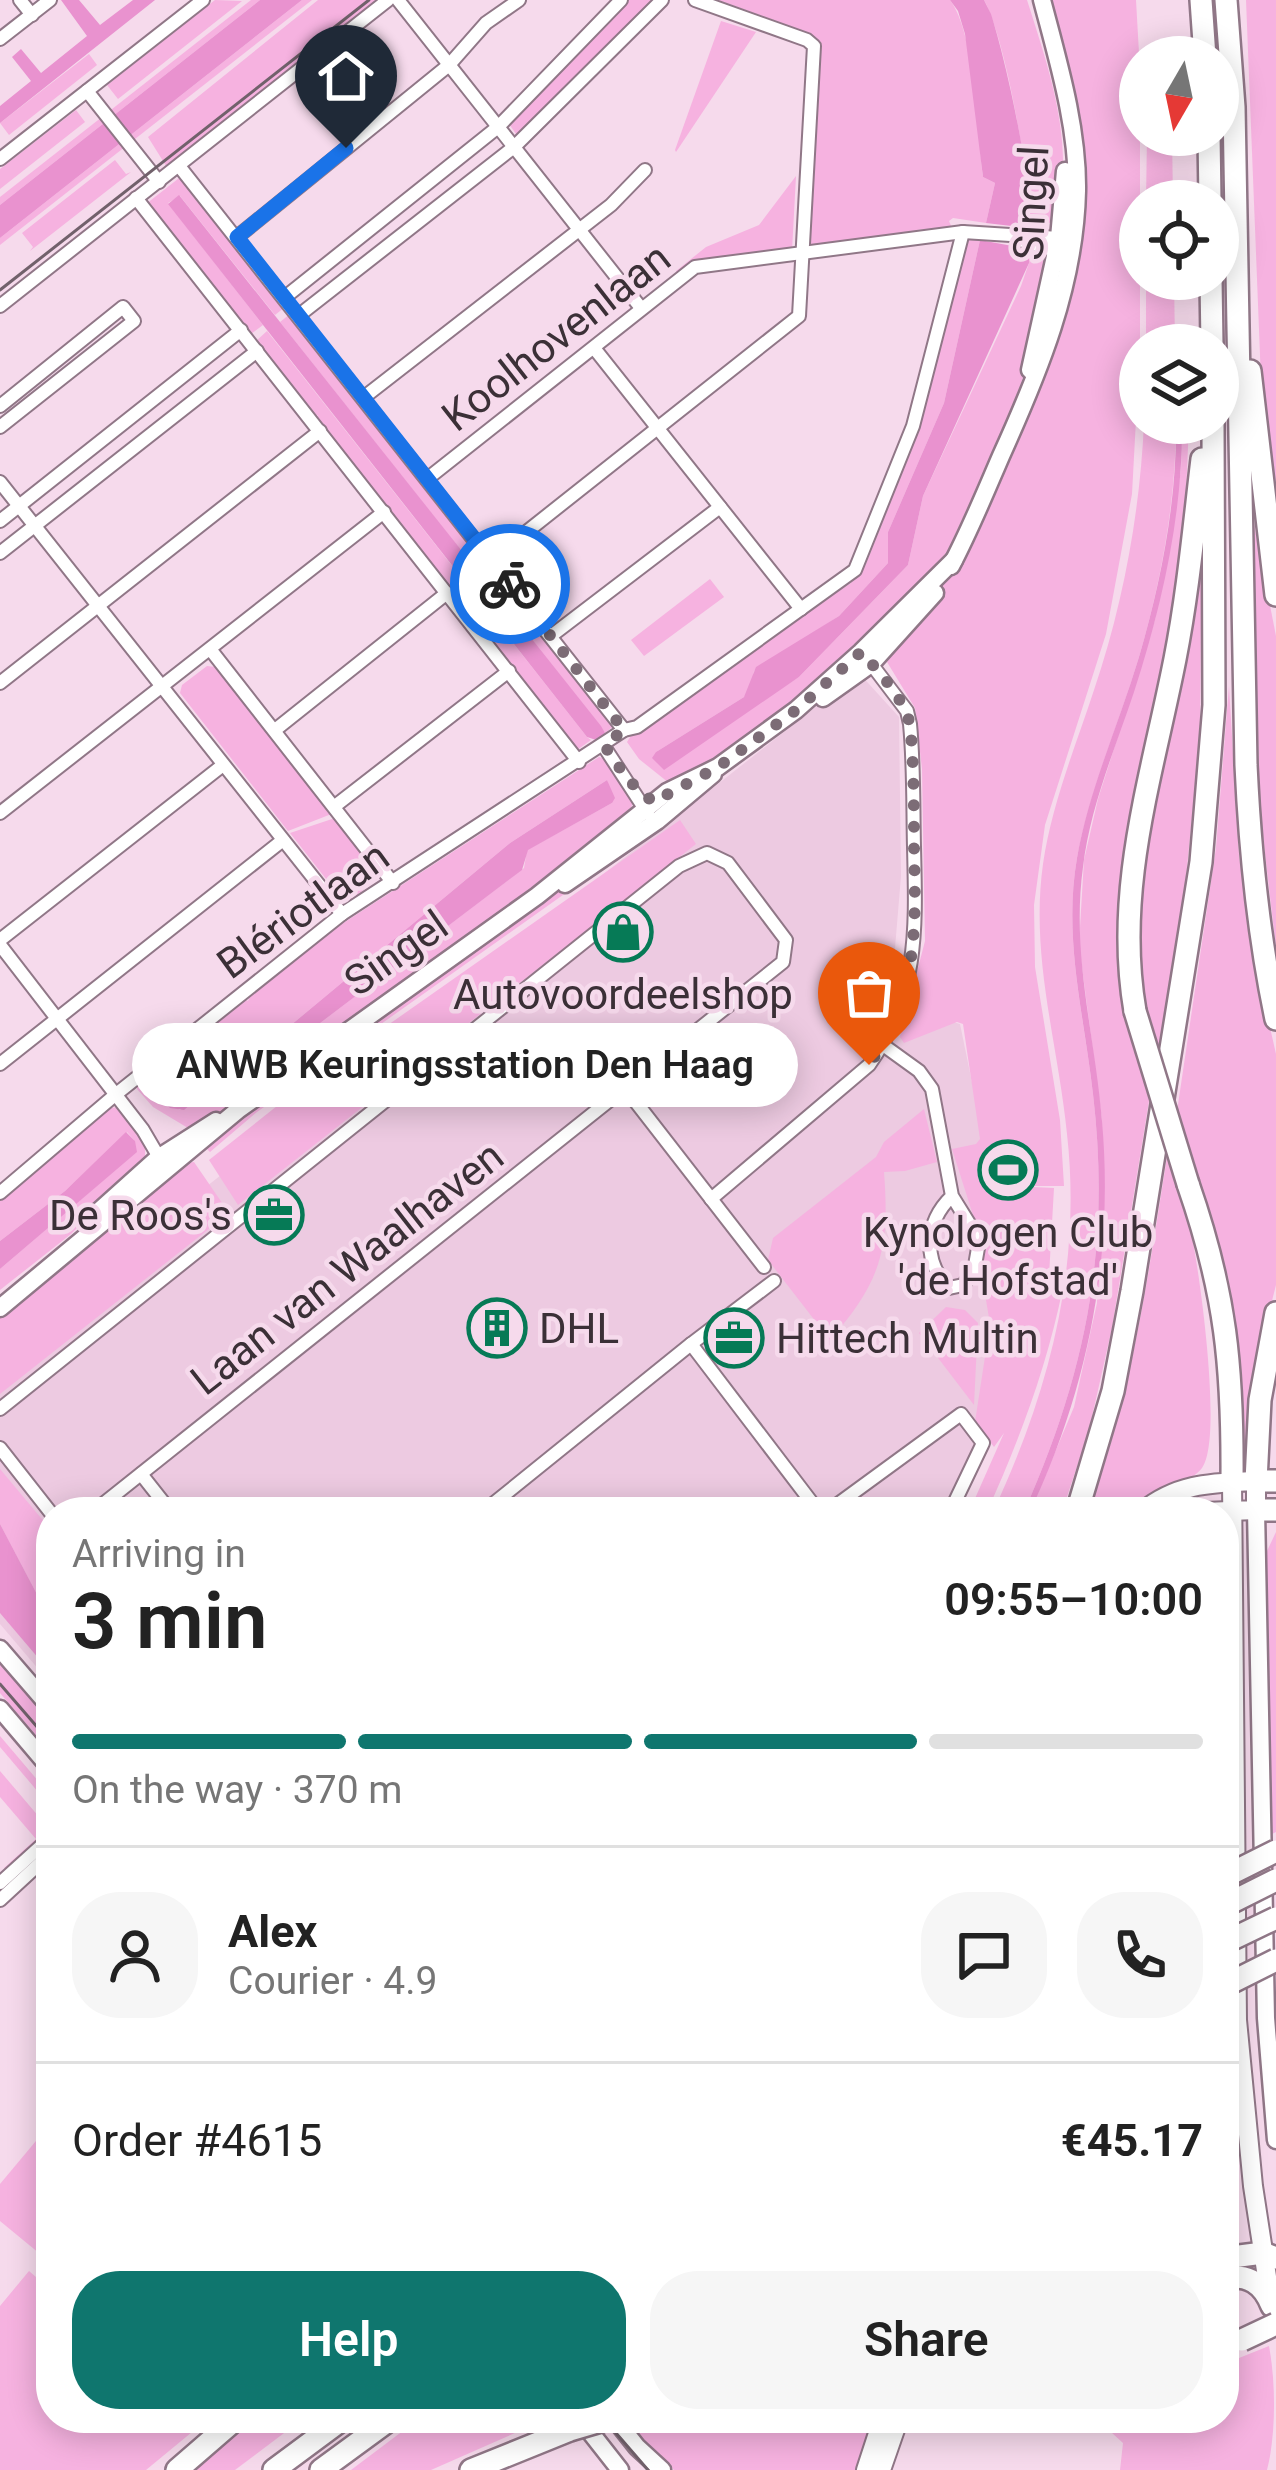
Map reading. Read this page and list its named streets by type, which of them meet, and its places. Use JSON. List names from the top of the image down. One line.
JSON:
{"streets":{"main road":["Singel"],"street":["Koolhovenlaan","Blériotlaan","Laan van Waalhaven"]},"crossings":[["Singel","Koolhovenlaan"],["Koolhovenlaan","Blériotlaan"]],"places":{"shop":["Autovoordeelshop"],"other":["ANWB Keuringsstation Den Haag"],"sports":["Kynologen Club 'de Hofstad'"],"office":["De Roos's","Hittech Multin"],"building":["DHL"]},"north":"bottom","page":{"bubble":"ANWB Keuringsstation Den Haag","heading":["3 min","Arriving in","09:55–10:00"],"panel":["Alex","Courier · 4.9","Order #4615","€45.17"],"bar":"On the way · 370 m","buttons":["Help","Share"]}}
